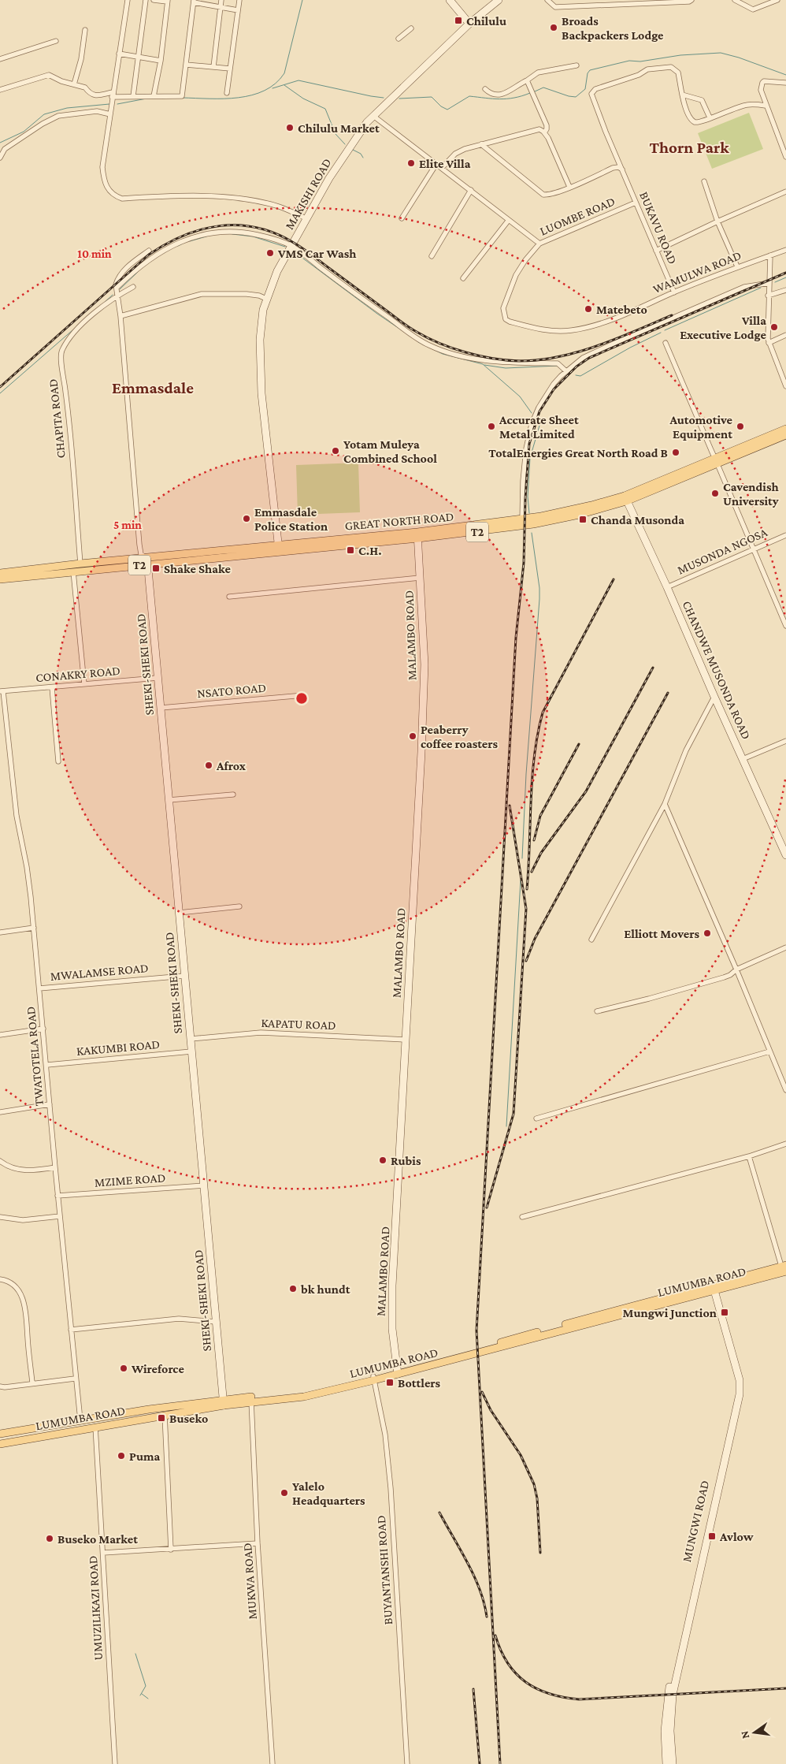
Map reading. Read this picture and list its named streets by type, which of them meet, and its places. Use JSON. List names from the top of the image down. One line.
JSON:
{"streets":{"main road":["GREAT NORTH ROAD","T2","LUMUMBA ROAD"],"street":["MAKISHI ROAD","LUOMBE ROAD","BUKAVU ROAD","WAMULWA ROAD","CHAPITA ROAD","MUSONDA NGOSA","MALAMBO ROAD","SHEKI-SHEKI ROAD","CHANDWE MUSONDA ROAD","CONAKRY ROAD","NSATO ROAD","MWALAMSE ROAD","KAPATU ROAD","KAKUMBI ROAD","TWATOTELA ROAD","MZIME ROAD","MUNGWI ROAD","BUYANTANSHI ROAD","MUKWA ROAD","UMUZILIKAZI ROAD"]},"crossings":[["MAKISHI ROAD","GREAT NORTH ROAD"],["LUOMBE ROAD","BUKAVU ROAD"],["LUOMBE ROAD","WAMULWA ROAD"],["BUKAVU ROAD","WAMULWA ROAD"],["CHAPITA ROAD","GREAT NORTH ROAD"],["GREAT NORTH ROAD","MALAMBO ROAD"],["GREAT NORTH ROAD","SHEKI-SHEKI ROAD"],["GREAT NORTH ROAD","CHANDWE MUSONDA ROAD"],["MUSONDA NGOSA","CHANDWE MUSONDA ROAD"],["MALAMBO ROAD","KAPATU ROAD"],["MALAMBO ROAD","LUMUMBA ROAD"],["SHEKI-SHEKI ROAD","CONAKRY ROAD"],["SHEKI-SHEKI ROAD","NSATO ROAD"],["SHEKI-SHEKI ROAD","MWALAMSE ROAD"],["SHEKI-SHEKI ROAD","KAPATU ROAD"],["SHEKI-SHEKI ROAD","KAKUMBI ROAD"],["SHEKI-SHEKI ROAD","MZIME ROAD"],["SHEKI-SHEKI ROAD","LUMUMBA ROAD"],["CONAKRY ROAD","TWATOTELA ROAD"],["MWALAMSE ROAD","TWATOTELA ROAD"],["KAKUMBI ROAD","TWATOTELA ROAD"],["TWATOTELA ROAD","MZIME ROAD"],["TWATOTELA ROAD","LUMUMBA ROAD"],["LUMUMBA ROAD","MUNGWI ROAD"],["LUMUMBA ROAD","BUYANTANSHI ROAD"],["LUMUMBA ROAD","MUKWA ROAD"],["LUMUMBA ROAD","UMUZILIKAZI ROAD"]],"districts":["Thorn Park","Emmasdale"],"places":{"transit":["Chilulu","Chanda Musonda","C.H.","Shake Shake","Mungwi Junction","Bottlers","Buseko","Avlow"],"other":["Broads Backpackers Lodge","Chilulu Market","Elite Villa","VMS Car Wash","Matebeto","Villa Executive Lodge","Accurate Sheet Metal Limited","Automotive Equipment","Yotam Muleya Combined School","TotalEnergies Great North Road B","Cavendish University","Emmasdale Police Station","Peaberry coffee roasters","Afrox","Elliott Movers","Rubis","bk hundt","Wireforce","Puma","Yalelo Headquarters","Buseko Market"]},"north":"left","rings":["10 min","5 min"]}
